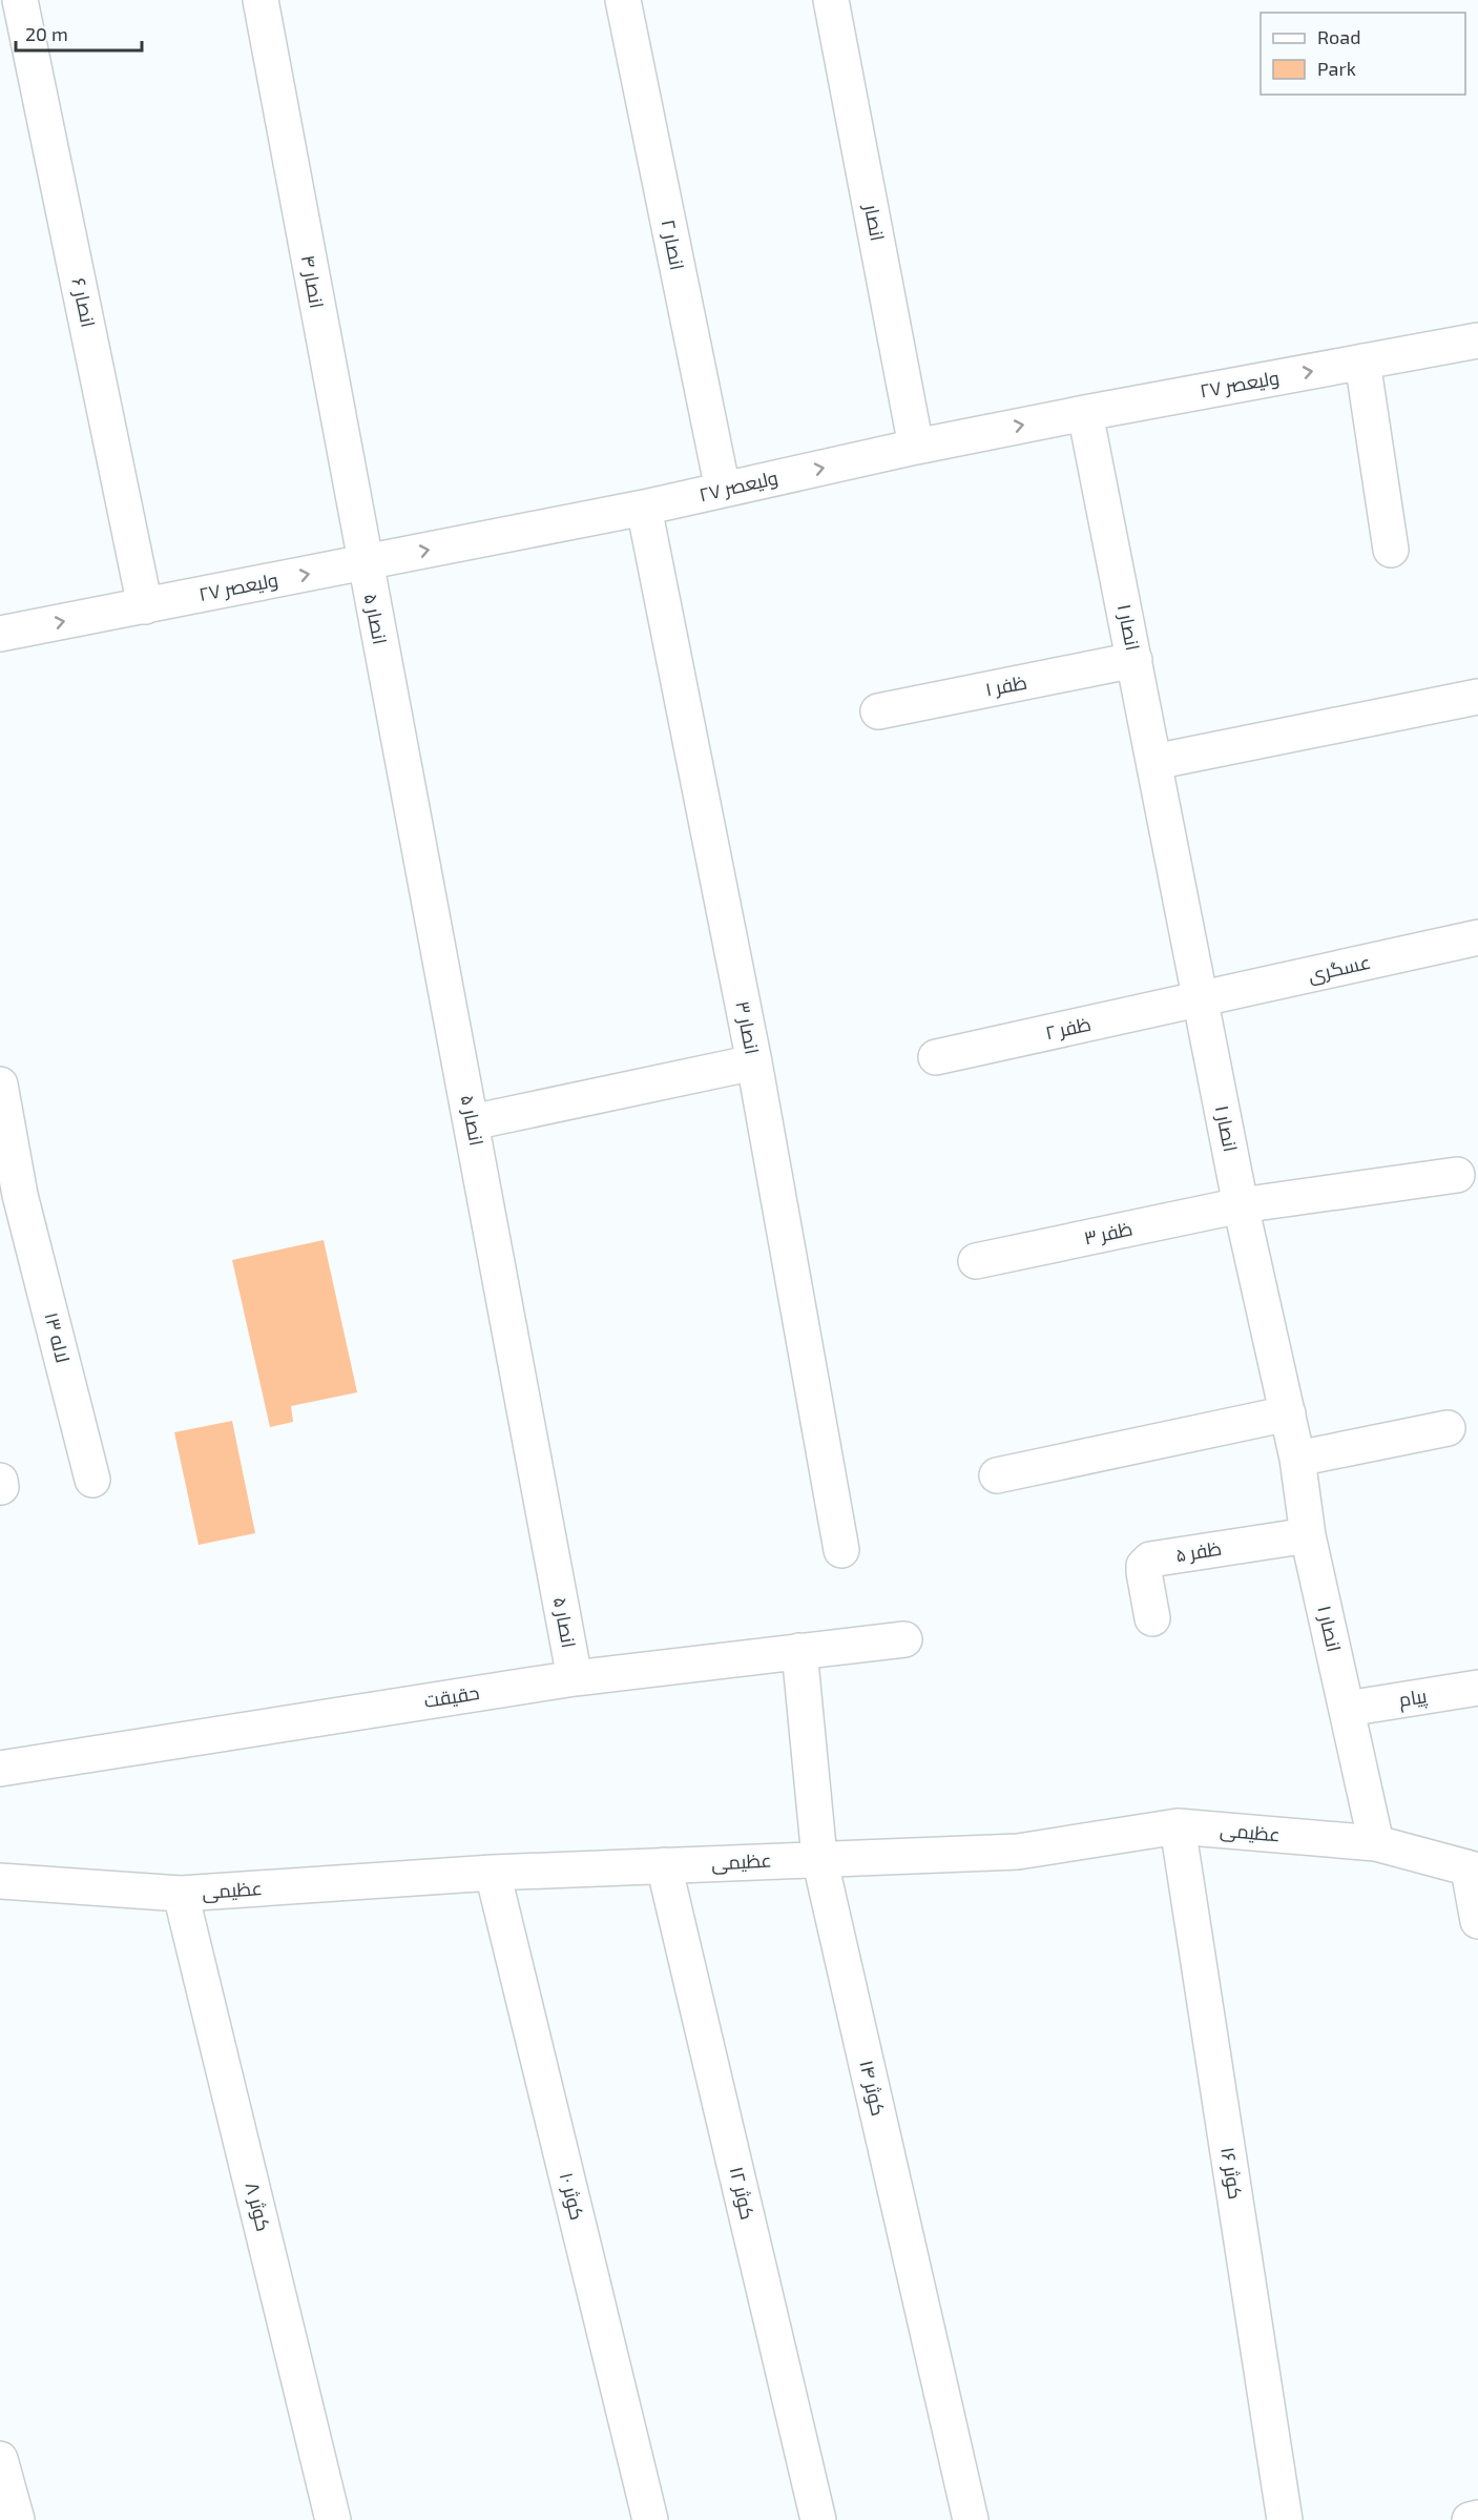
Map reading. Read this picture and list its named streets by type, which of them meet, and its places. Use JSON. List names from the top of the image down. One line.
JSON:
{"streets":{"street":["انصار","انصار ۲","انصار ۴","انصار ۶","ولیعصر ۲۷","انصار ۵","انصار ۱","ظفر ۱","عسگری","انصار ۳","ظفر ۲","ظفر ۳","لاله ۱۳","ظفر ۵","حقیقت","پیام","عظیمی","کوثر ۱۴","کوثر ۱۶","کوثر ۱۲","کوثر ۱۰","کوثر ۸"]},"crossings":[["انصار","ولیعصر ۲۷"],["انصار ۲","ولیعصر ۲۷"],["انصار ۴","ولیعصر ۲۷"],["انصار ۴","انصار ۵"],["انصار ۶","ولیعصر ۲۷"],["ولیعصر ۲۷","انصار ۵"],["ولیعصر ۲۷","انصار ۱"],["ولیعصر ۲۷","انصار ۳"],["انصار ۵","حقیقت"],["انصار ۱","ظفر ۱"],["انصار ۱","عسگری"],["انصار ۱","ظفر ۲"],["انصار ۱","ظفر ۳"],["انصار ۱","ظفر ۵"],["انصار ۱","پیام"],["انصار ۱","عظیمی"],["عسگری","ظفر ۲"],["حقیقت","کوثر ۱۴"],["عظیمی","کوثر ۱۴"],["عظیمی","کوثر ۱۶"],["عظیمی","کوثر ۱۲"],["عظیمی","کوثر ۱۰"],["عظیمی","کوثر ۸"]],"one_way":["ولیعصر ۲۷"],"legend":["Road","Park"],"scale_bar":"20 m"}
